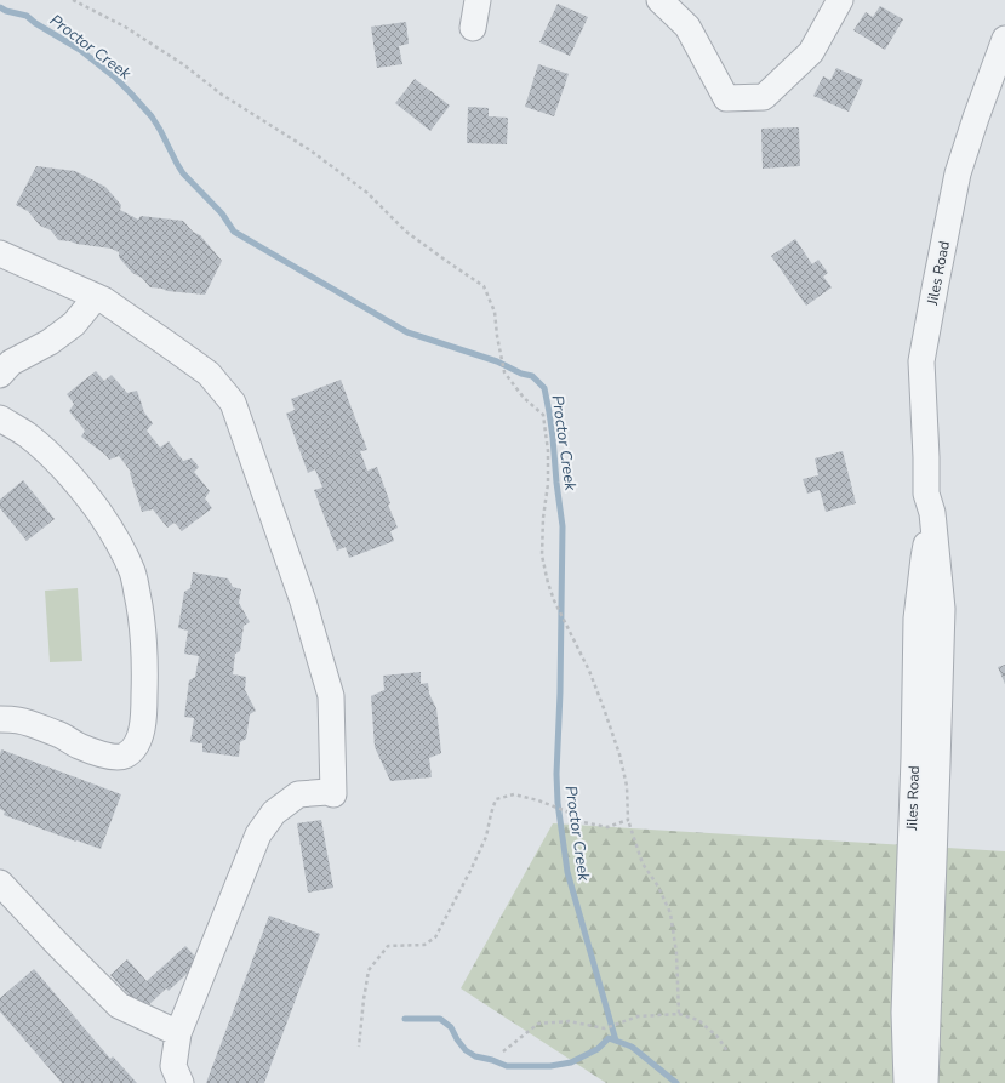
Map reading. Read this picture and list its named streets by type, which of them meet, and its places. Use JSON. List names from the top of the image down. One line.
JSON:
{"streets":{"street":["Jiles Road"]},"water":["Proctor Creek"]}
